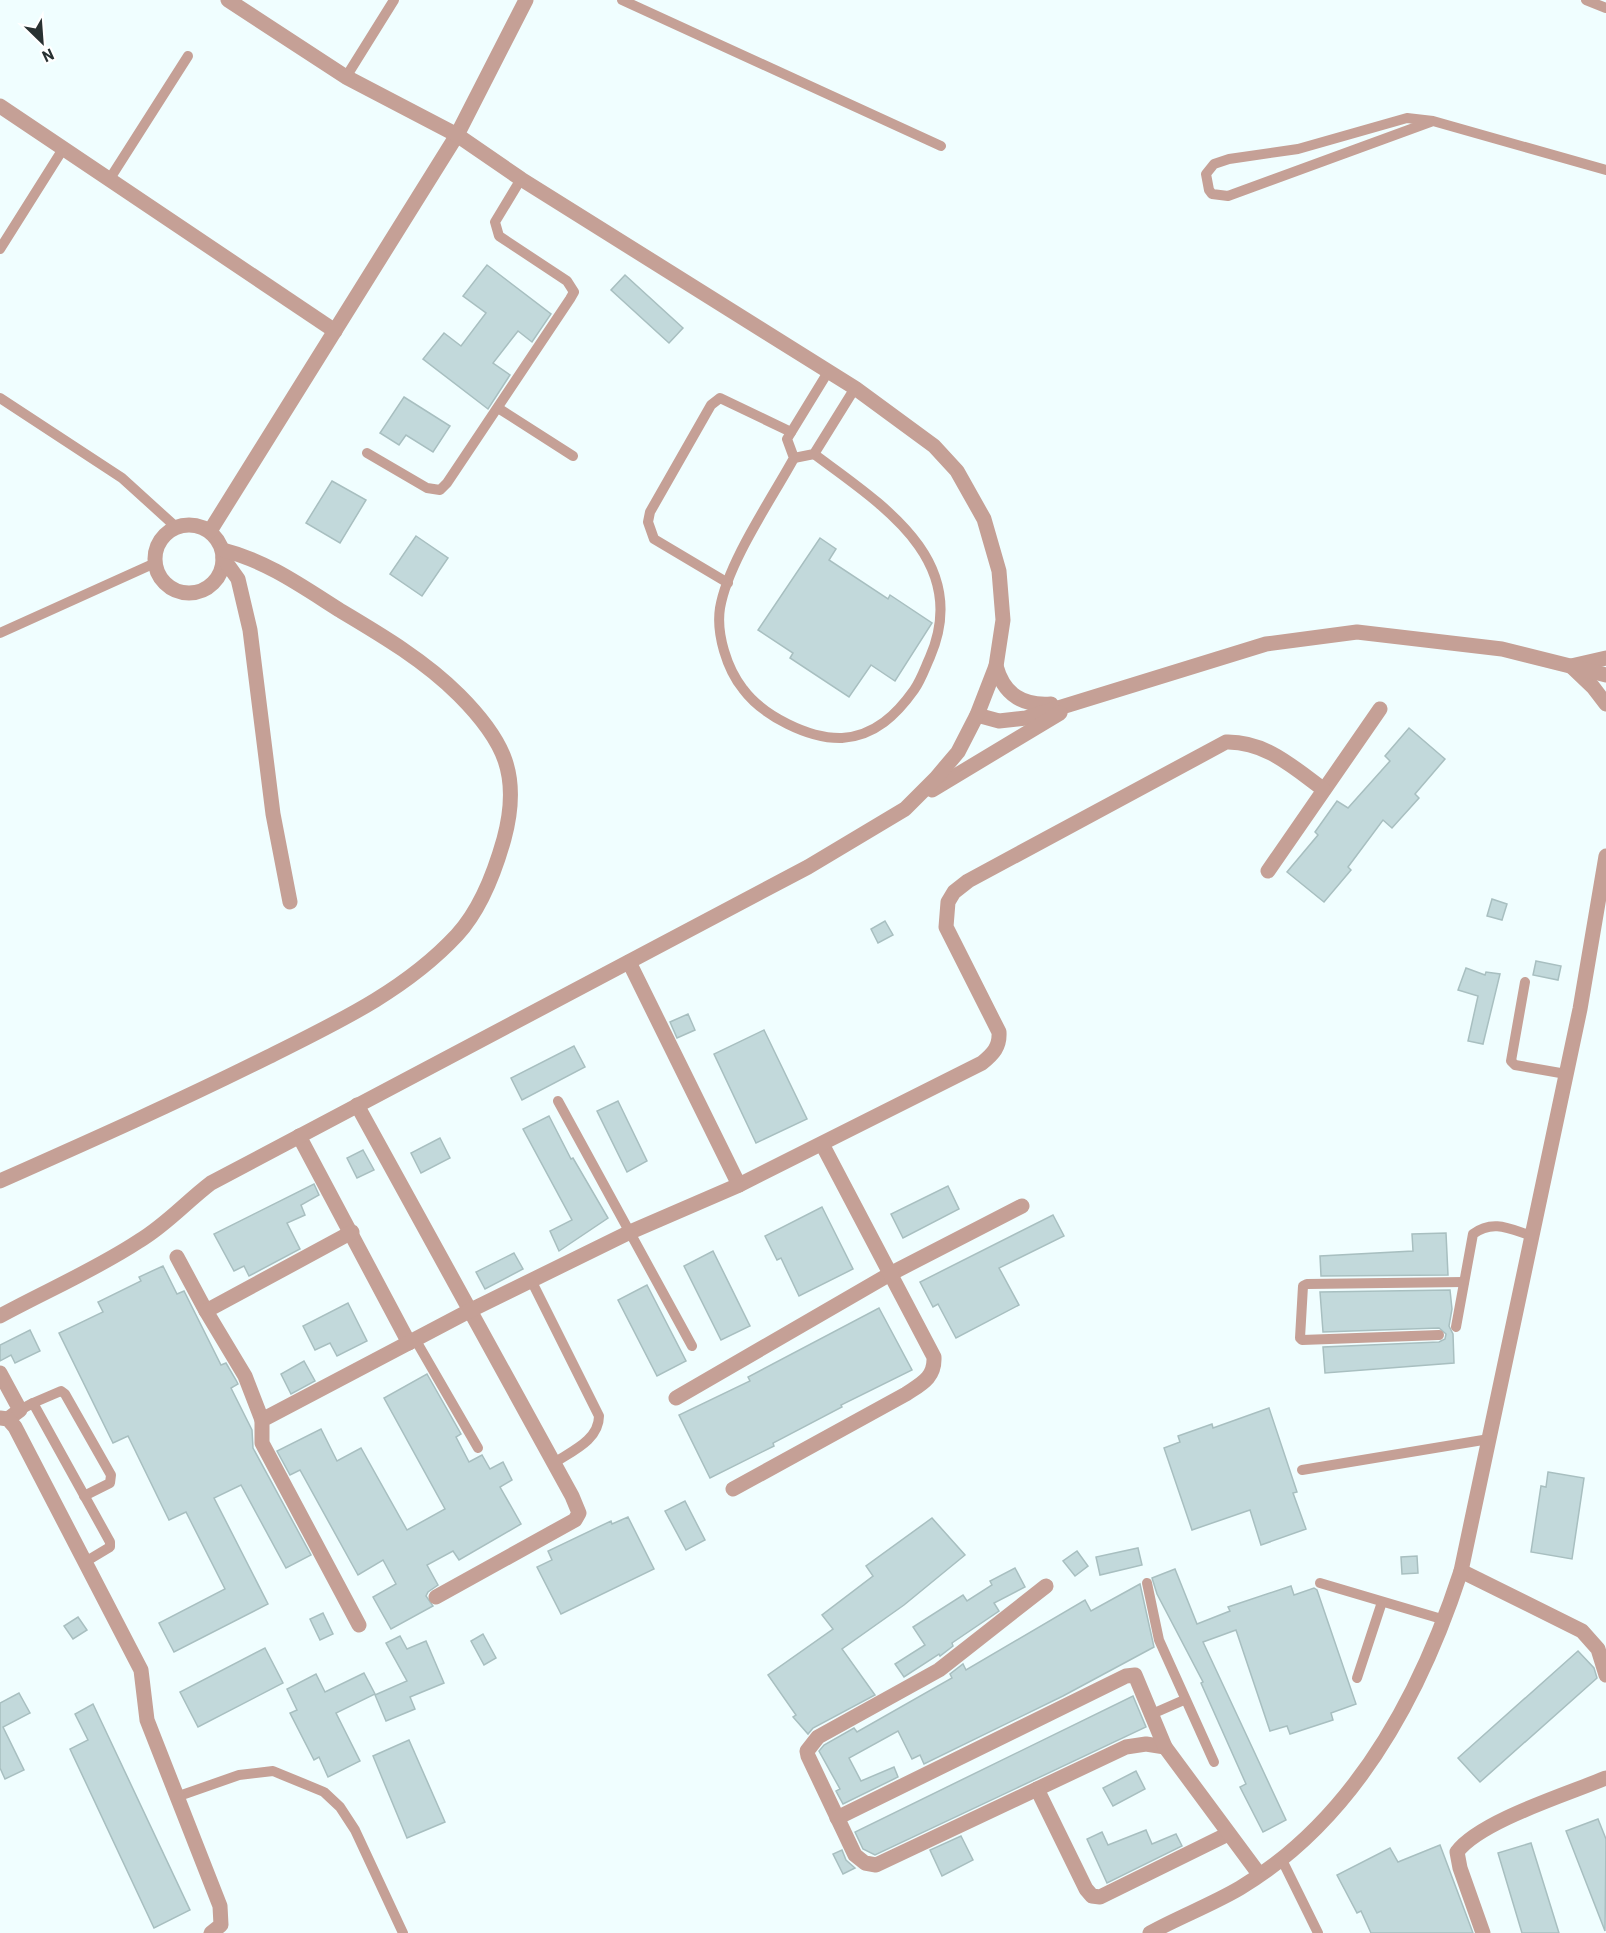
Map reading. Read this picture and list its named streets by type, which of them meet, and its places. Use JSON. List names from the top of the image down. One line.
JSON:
{"north":"bottom right"}
